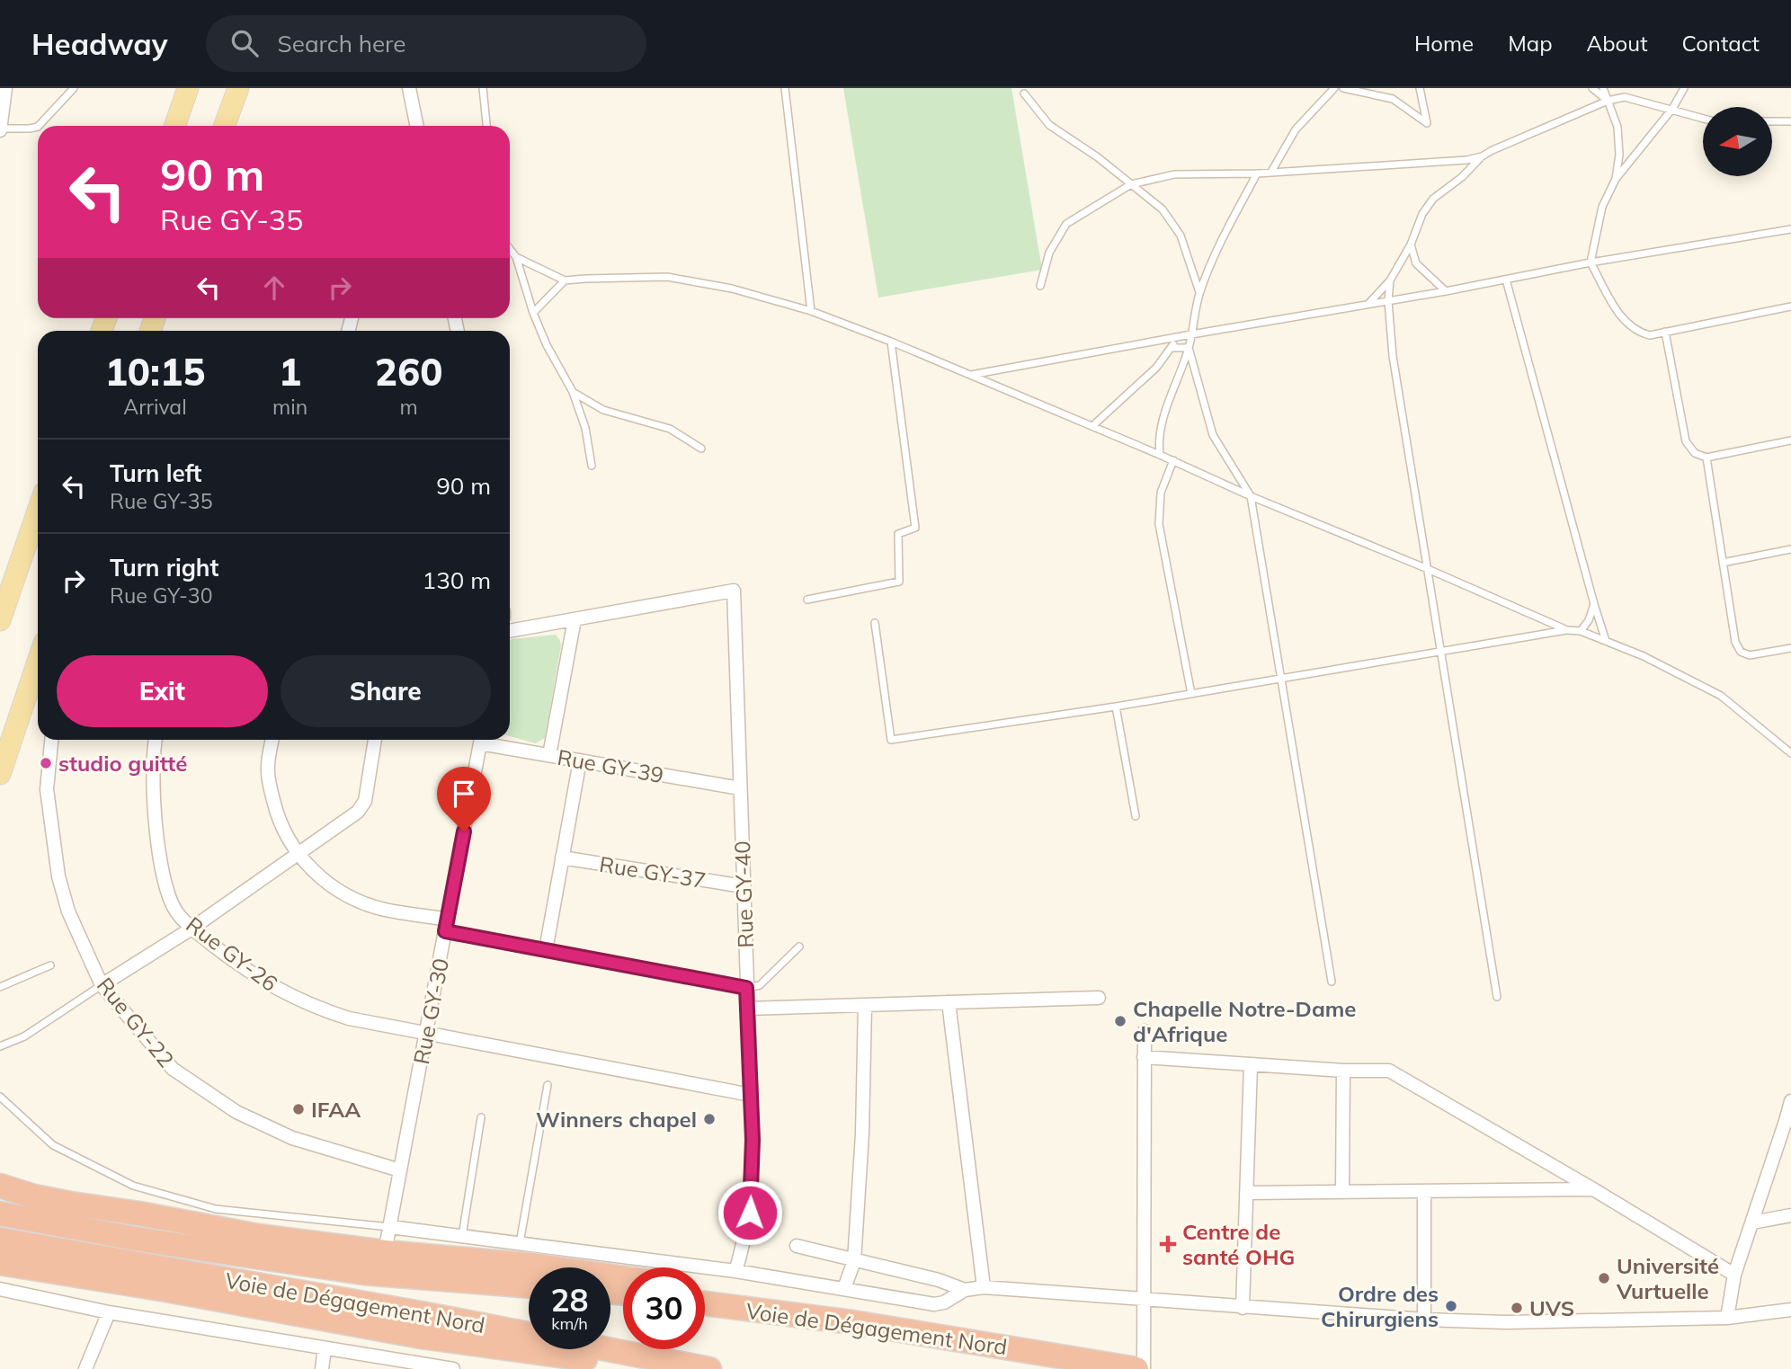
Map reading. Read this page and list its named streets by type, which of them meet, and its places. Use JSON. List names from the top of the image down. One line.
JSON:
{"streets":{"highway":["Voie de Dégagement Nord"],"street":["Rue GY-39","Rue GY-37","Rue GY-40","Rue GY-26","Rue GY-30","Rue GY-22"]},"crossings":[["Rue GY-39","Rue GY-40"],["Rue GY-37","Rue GY-40"],["Rue GY-40","Rue GY-26"],["Rue GY-26","Rue GY-30"],["Rue GY-30","Rue GY-22"]],"places":{"other":["studio guitté","Chapelle Notre-Dame d'Afrique","IFAA","Winners chapel","Université Vurtuelle","Ordre des Chirurgiens","UVS"],"health":["Centre de santé OHG"]},"north":"left","page":{"header":"Headway","search":"Search here","nav":["Home","Map","About","Contact"],"turn":["90 m","Rue GY-35"],"eta":["10:15","Arrival","1","min","260","m"],"list":[{"name":"Turn left","note":"Rue GY-35","value":"90 m"},{"name":"Turn right","note":"Rue GY-30","value":"130 m"}],"buttons":["Exit","Share"],"speed":"28 km/h","limit":"30"}}
